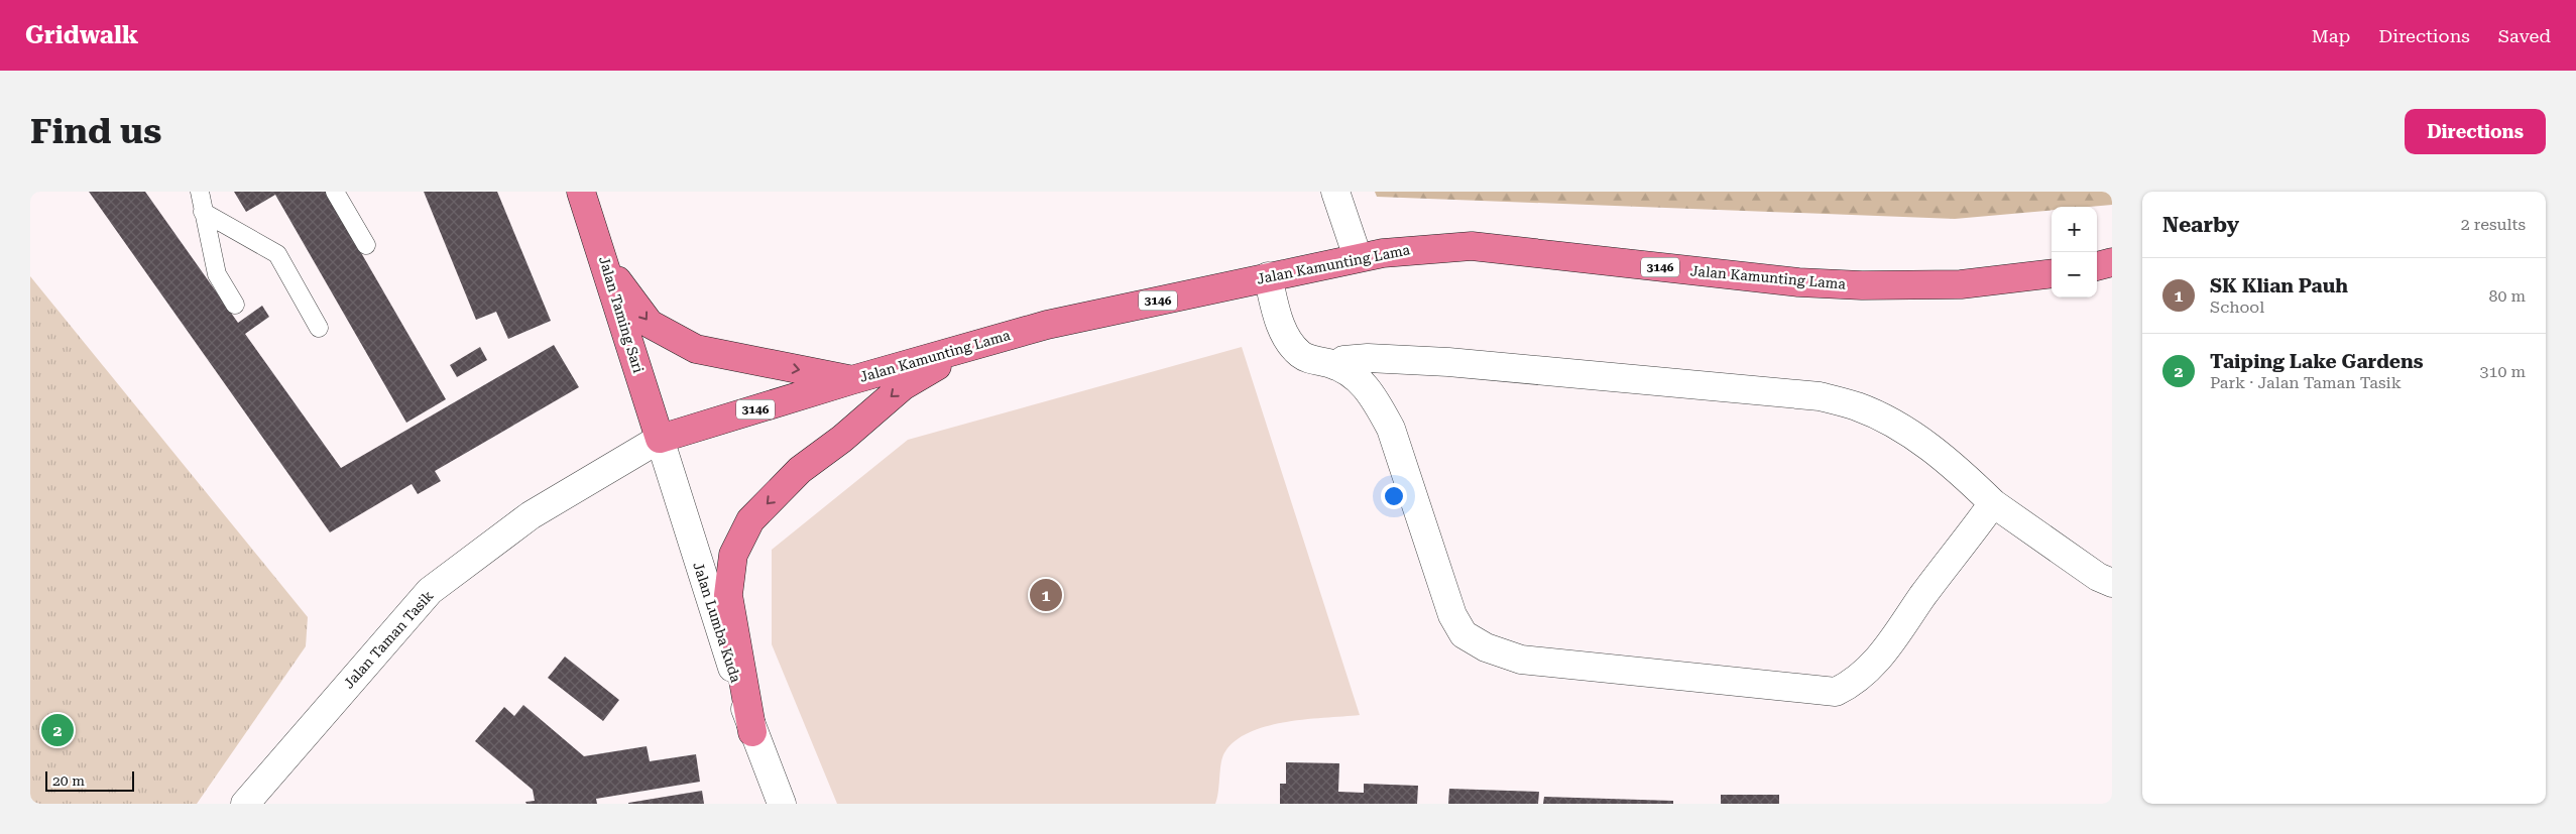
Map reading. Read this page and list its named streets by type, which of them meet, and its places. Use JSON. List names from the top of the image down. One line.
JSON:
{"streets":{"main road":["Jalan Kamunting Lama","3146","Jalan Taming Sari"],"street":["Jalan Lumba Kuda","Jalan Taman Tasik"]},"crossings":[["Jalan Kamunting Lama","Jalan Taming Sari"],["Jalan Kamunting Lama","Jalan Lumba Kuda"],["Jalan Kamunting Lama","Jalan Taman Tasik"],["Jalan Taming Sari","Jalan Lumba Kuda"],["Jalan Taming Sari","Jalan Taman Tasik"],["Jalan Lumba Kuda","Jalan Taman Tasik"]],"scale_bar":"20 m","page":{"header":"Gridwalk","nav":["Map","Directions","Saved"],"buttons":"Directions","title":"Find us","heading":["Nearby","2 results"],"map_buttons":["+","−"],"list":[{"mark":"1","name":"SK Klian Pauh","note":"School","value":"80 m"},{"mark":"2","name":"Taiping Lake Gardens","note":"Park · Jalan Taman Tasik","value":"310 m"}],"pins":["1","2"],"scale":"20 m"}}
